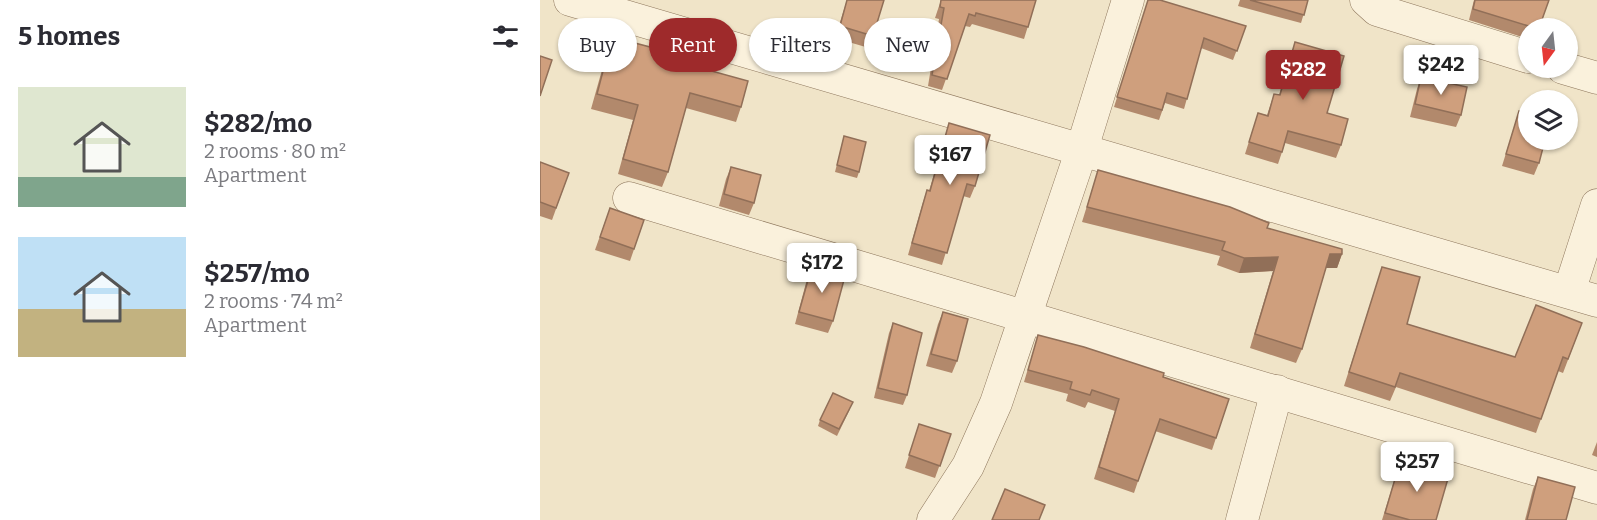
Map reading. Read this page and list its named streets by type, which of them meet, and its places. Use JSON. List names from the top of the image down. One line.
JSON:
{"north":"bottom","page":{"heading":"5 homes","chip":["Buy","Rent","Filters","New"],"price":["$242","$282","$167","$172","$257"],"list":[{"name":"$282/mo","note":"2 rooms · 80 m² · Apartment"},{"name":"$257/mo","note":"2 rooms · 74 m² · Apartment"}]}}
